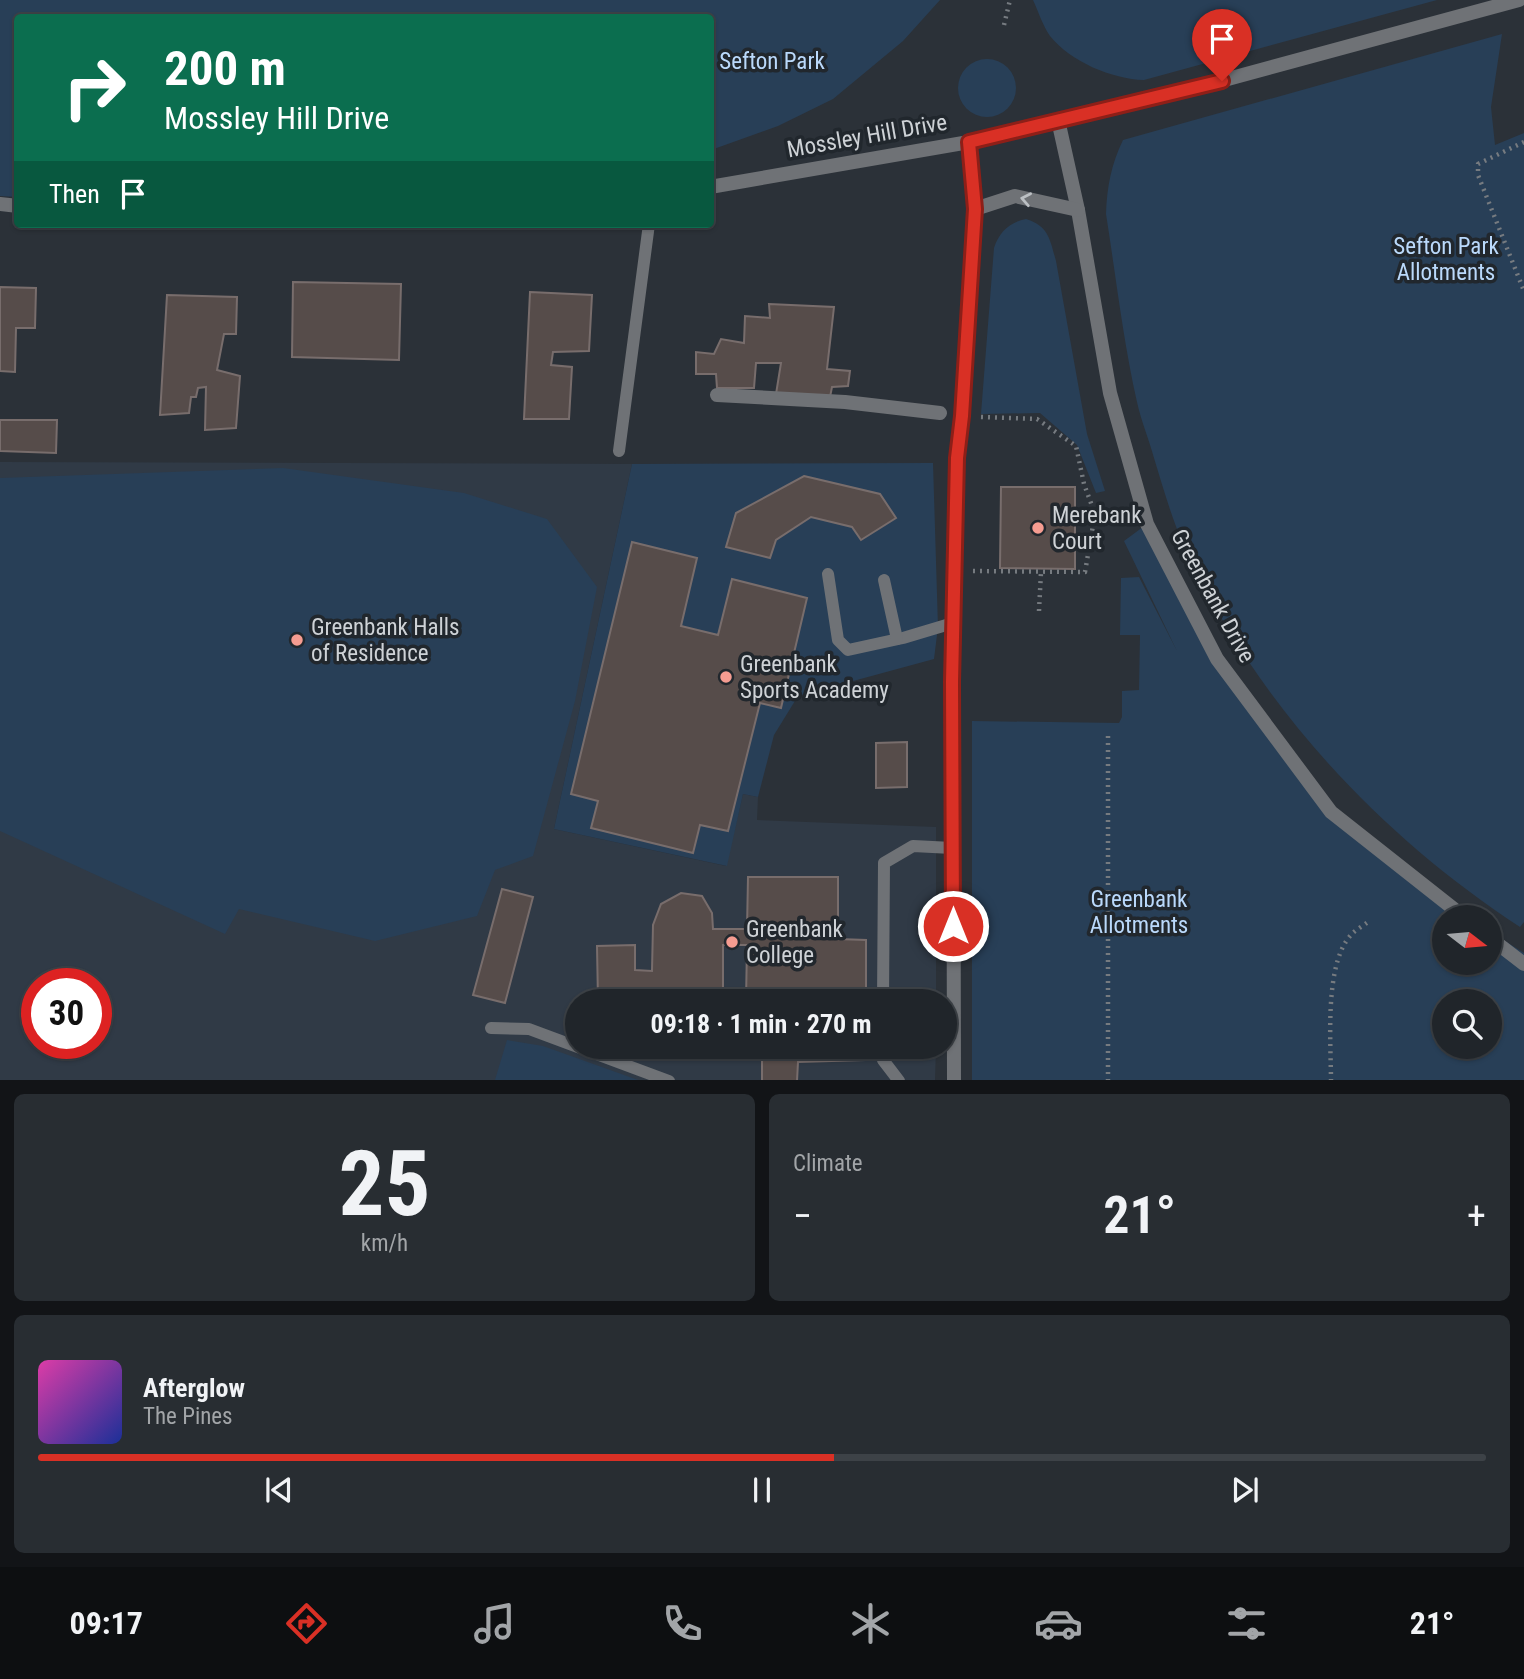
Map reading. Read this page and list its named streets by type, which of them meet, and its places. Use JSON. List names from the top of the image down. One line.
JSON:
{"streets":{"street":["Mossley Hill Drive","Greenbank Drive"]},"crossings":[["Mossley Hill Drive","Greenbank Drive"]],"parks":["Sefton Park","Sefton Park Allotments","Greenbank Allotments"],"places":["Merebank Court","Greenbank Halls of Residence","Greenbank Sports Academy","Greenbank College"],"north":"right","page":{"turn":["200 m","Mossley Hill Drive"],"then":"Then","limit":"30","trip":"09:18 · 1 min · 270 m","tile":[["25","km/h"],"Climate"],"heat":["−","21°","+"],"song":["Afterglow","The Pines"],"tabs":["09:17","21°"]}}
